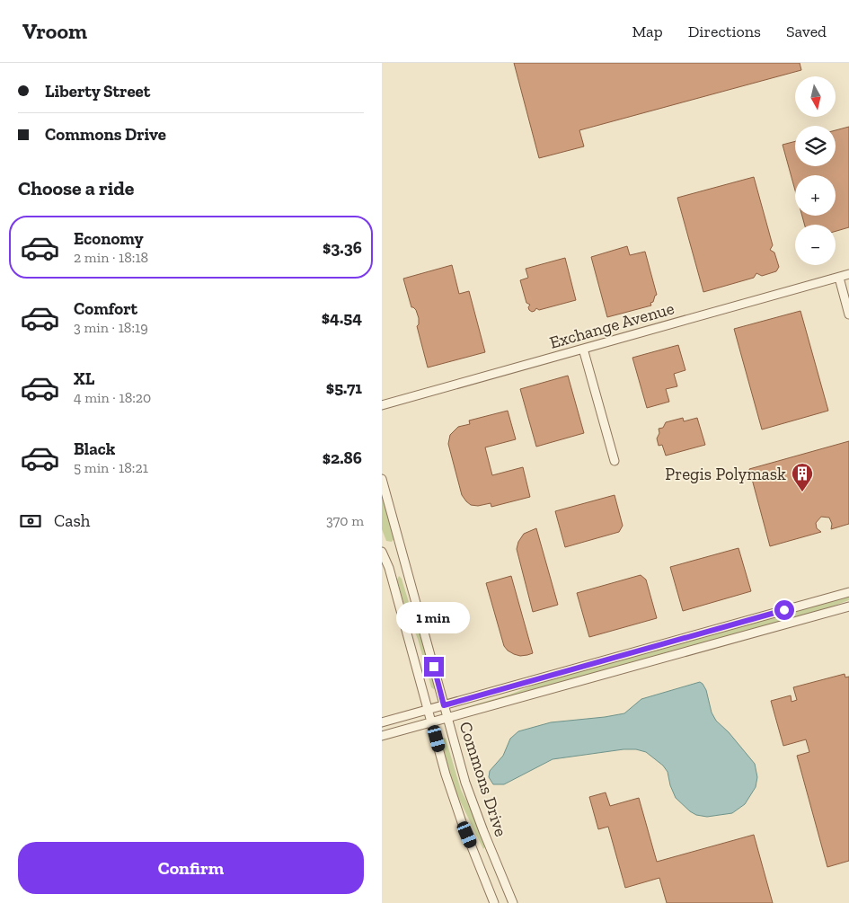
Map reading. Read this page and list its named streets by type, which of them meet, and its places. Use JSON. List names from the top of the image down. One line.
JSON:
{"streets":{"street":["Exchange Avenue","Commons Drive"]},"places":{"building":["Pregis Polymask"]},"north":"bottom","page":{"header":"Vroom","nav":["Map","Directions","Saved"],"banner":["Liberty Street","Commons Drive"],"map_buttons":["+","−"],"heading":"Choose a ride","list":[{"name":"Economy","note":"2 min · 18:18","value":"$3.36"},{"name":"Comfort","note":"3 min · 18:19","value":"$4.54"},{"name":"XL","note":"4 min · 18:20","value":"$5.71"},{"name":"Black","note":"5 min · 18:21","value":"$2.86"}],"pay":["Cash","370 m"],"bubble":"1 min","buttons":"Confirm"}}
